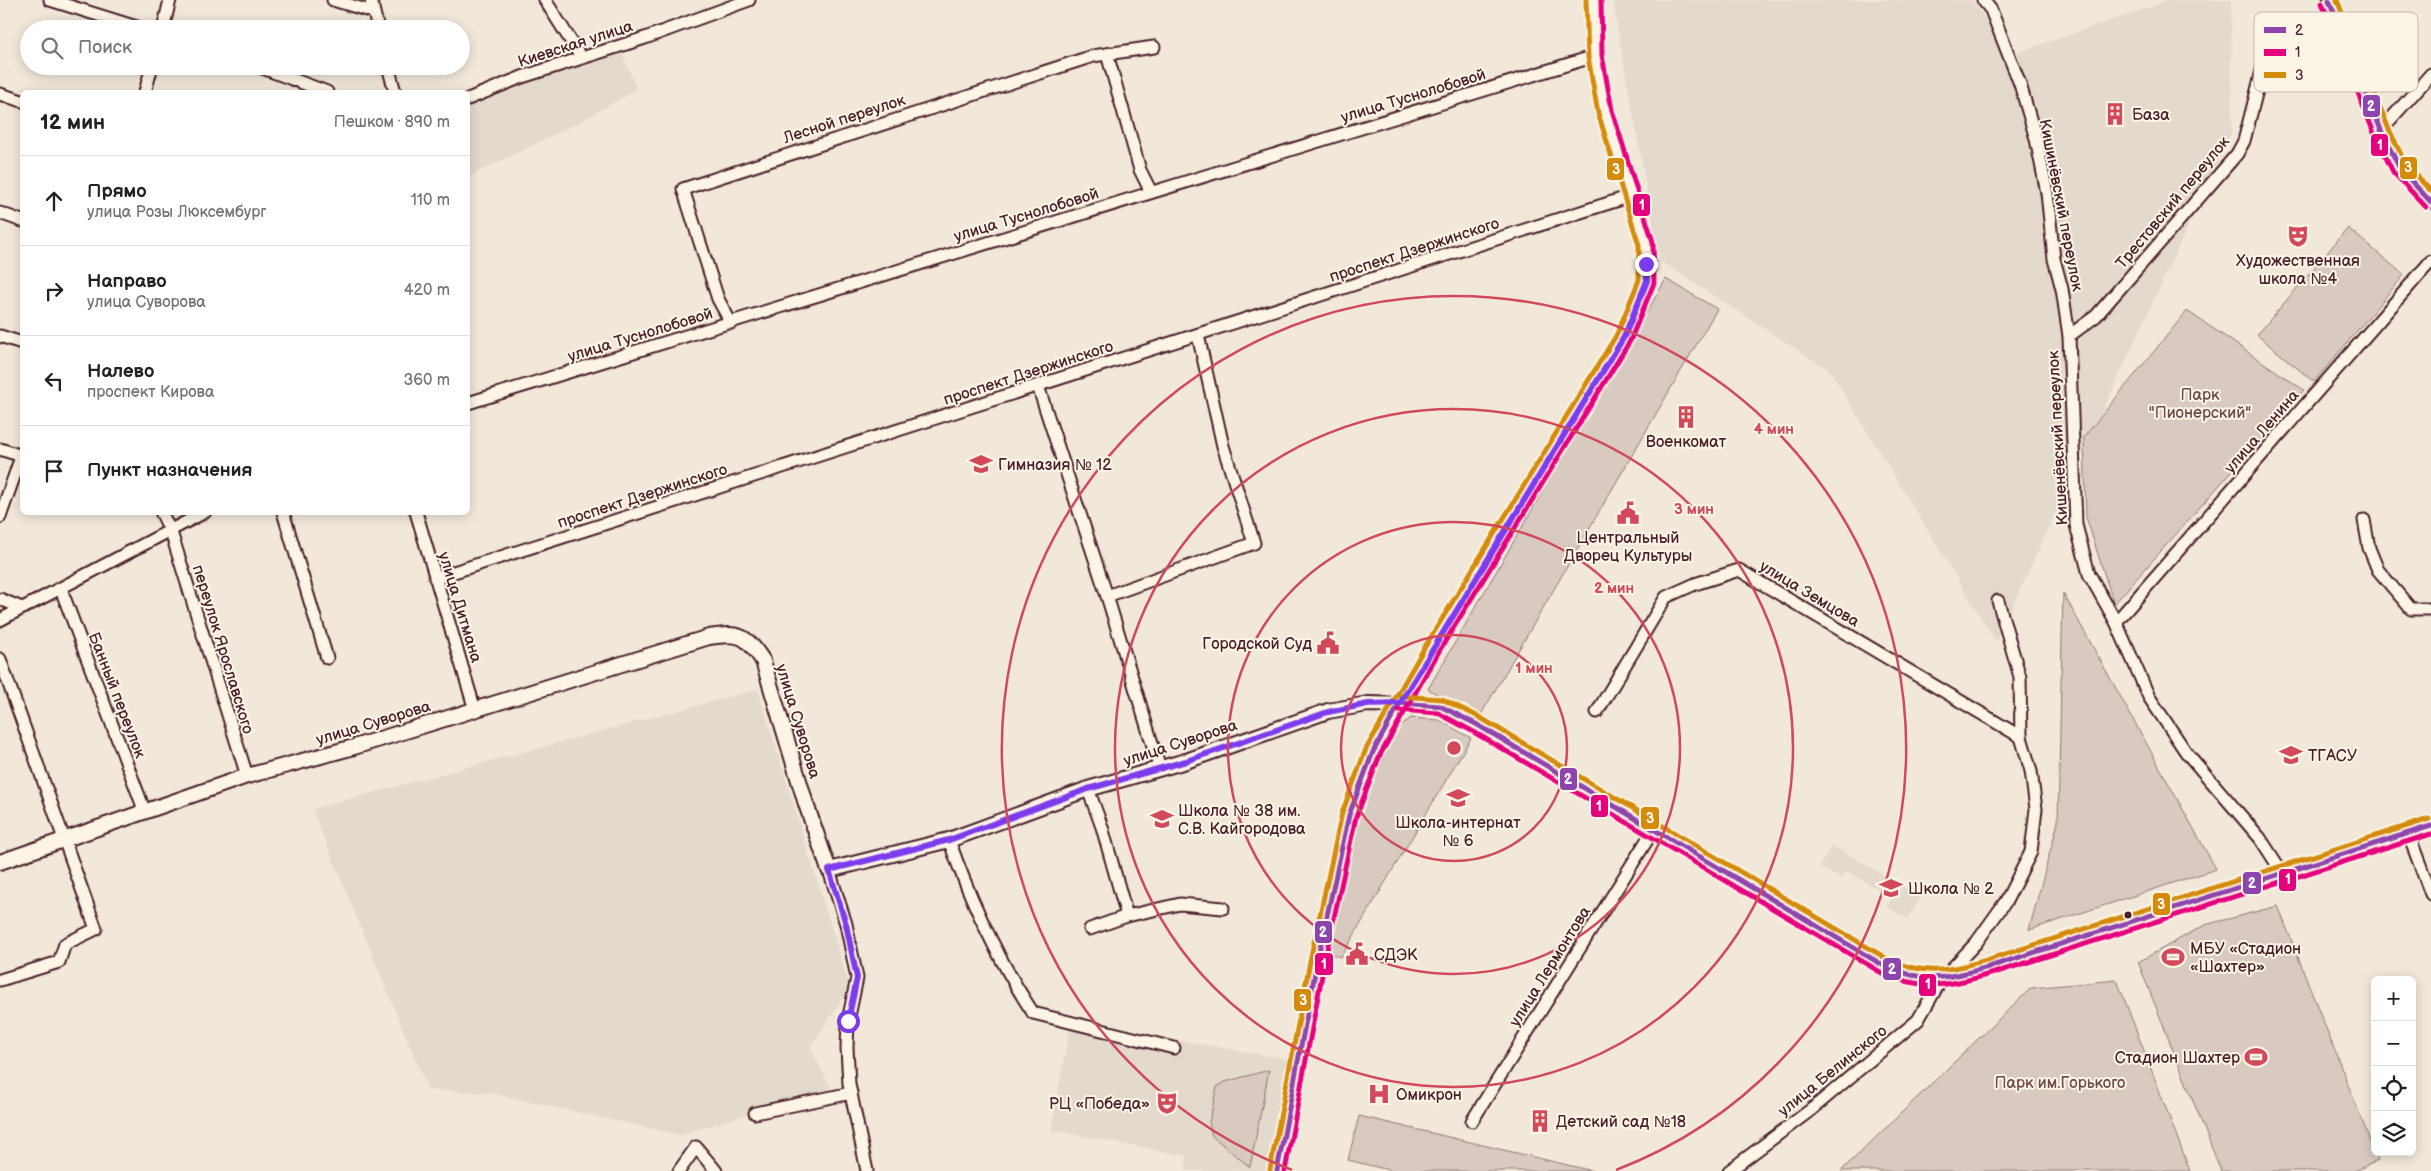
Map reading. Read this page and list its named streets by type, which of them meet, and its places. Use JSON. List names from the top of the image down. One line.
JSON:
{"streets":{"main road":["улица Суворова"],"street":["Киевская улица","улица Туснолобовой","Лесной переулок","Трестовский переулок","Кишинёвский переулок","проспект Дзержинского","улица Ленина","Кишенёвский переулок","улица Земцова","улица Дитмана","переулок Ярославского","Банный переулок","улица Лермонтова","улица Белинского"]},"crossings":[["улица Туснолобовой","Лесной переулок"],["Трестовский переулок","Кишенёвский переулок"],["Кишинёвский переулок","Кишенёвский переулок"],["проспект Дзержинского","улица Дитмана"],["улица Ленина","Кишенёвский переулок"],["улица Земцова","улица Белинского"],["улица Дитмана","улица Суворова"],["переулок Ярославского","улица Суворова"],["Банный переулок","улица Суворова"],["улица Суворова","улица Лермонтова"]],"parks":["Парк \"Пионерский\"","Парк им.Горького"],"places":{"building":["База","Военкомат","Детский сад №18"],"theatre":["Художественная школа №4","РЦ «Победа»"],"school or university":["Гимназия № 12","ТГАСУ","Школа-интернат № 6","Школа № 38 им. С.В. Кайгородова","Школа № 2"],"public building":["Центральный Дворец Культуры","Городской Суд","СДЭК"],"sports":["МБУ «Стадион «Шахтер»","Стадион Шахтер"],"hospital":["Омикрон"]},"lines":["transit line 2","transit line 1","transit line 3"],"legend":["2","1","3"],"page":{"search":"Поиск","heading":["12 мин","Пешком · 890 m"],"list":[["Прямо","улица Розы Люксембург","110 m"],["Направо","улица Суворова","420 m"],["Налево","проспект Кирова","360 m"],"Пункт назначения"],"map_buttons":["+","−"]},"rings":["4 мин","3 мин","2 мин","1 мин"]}
